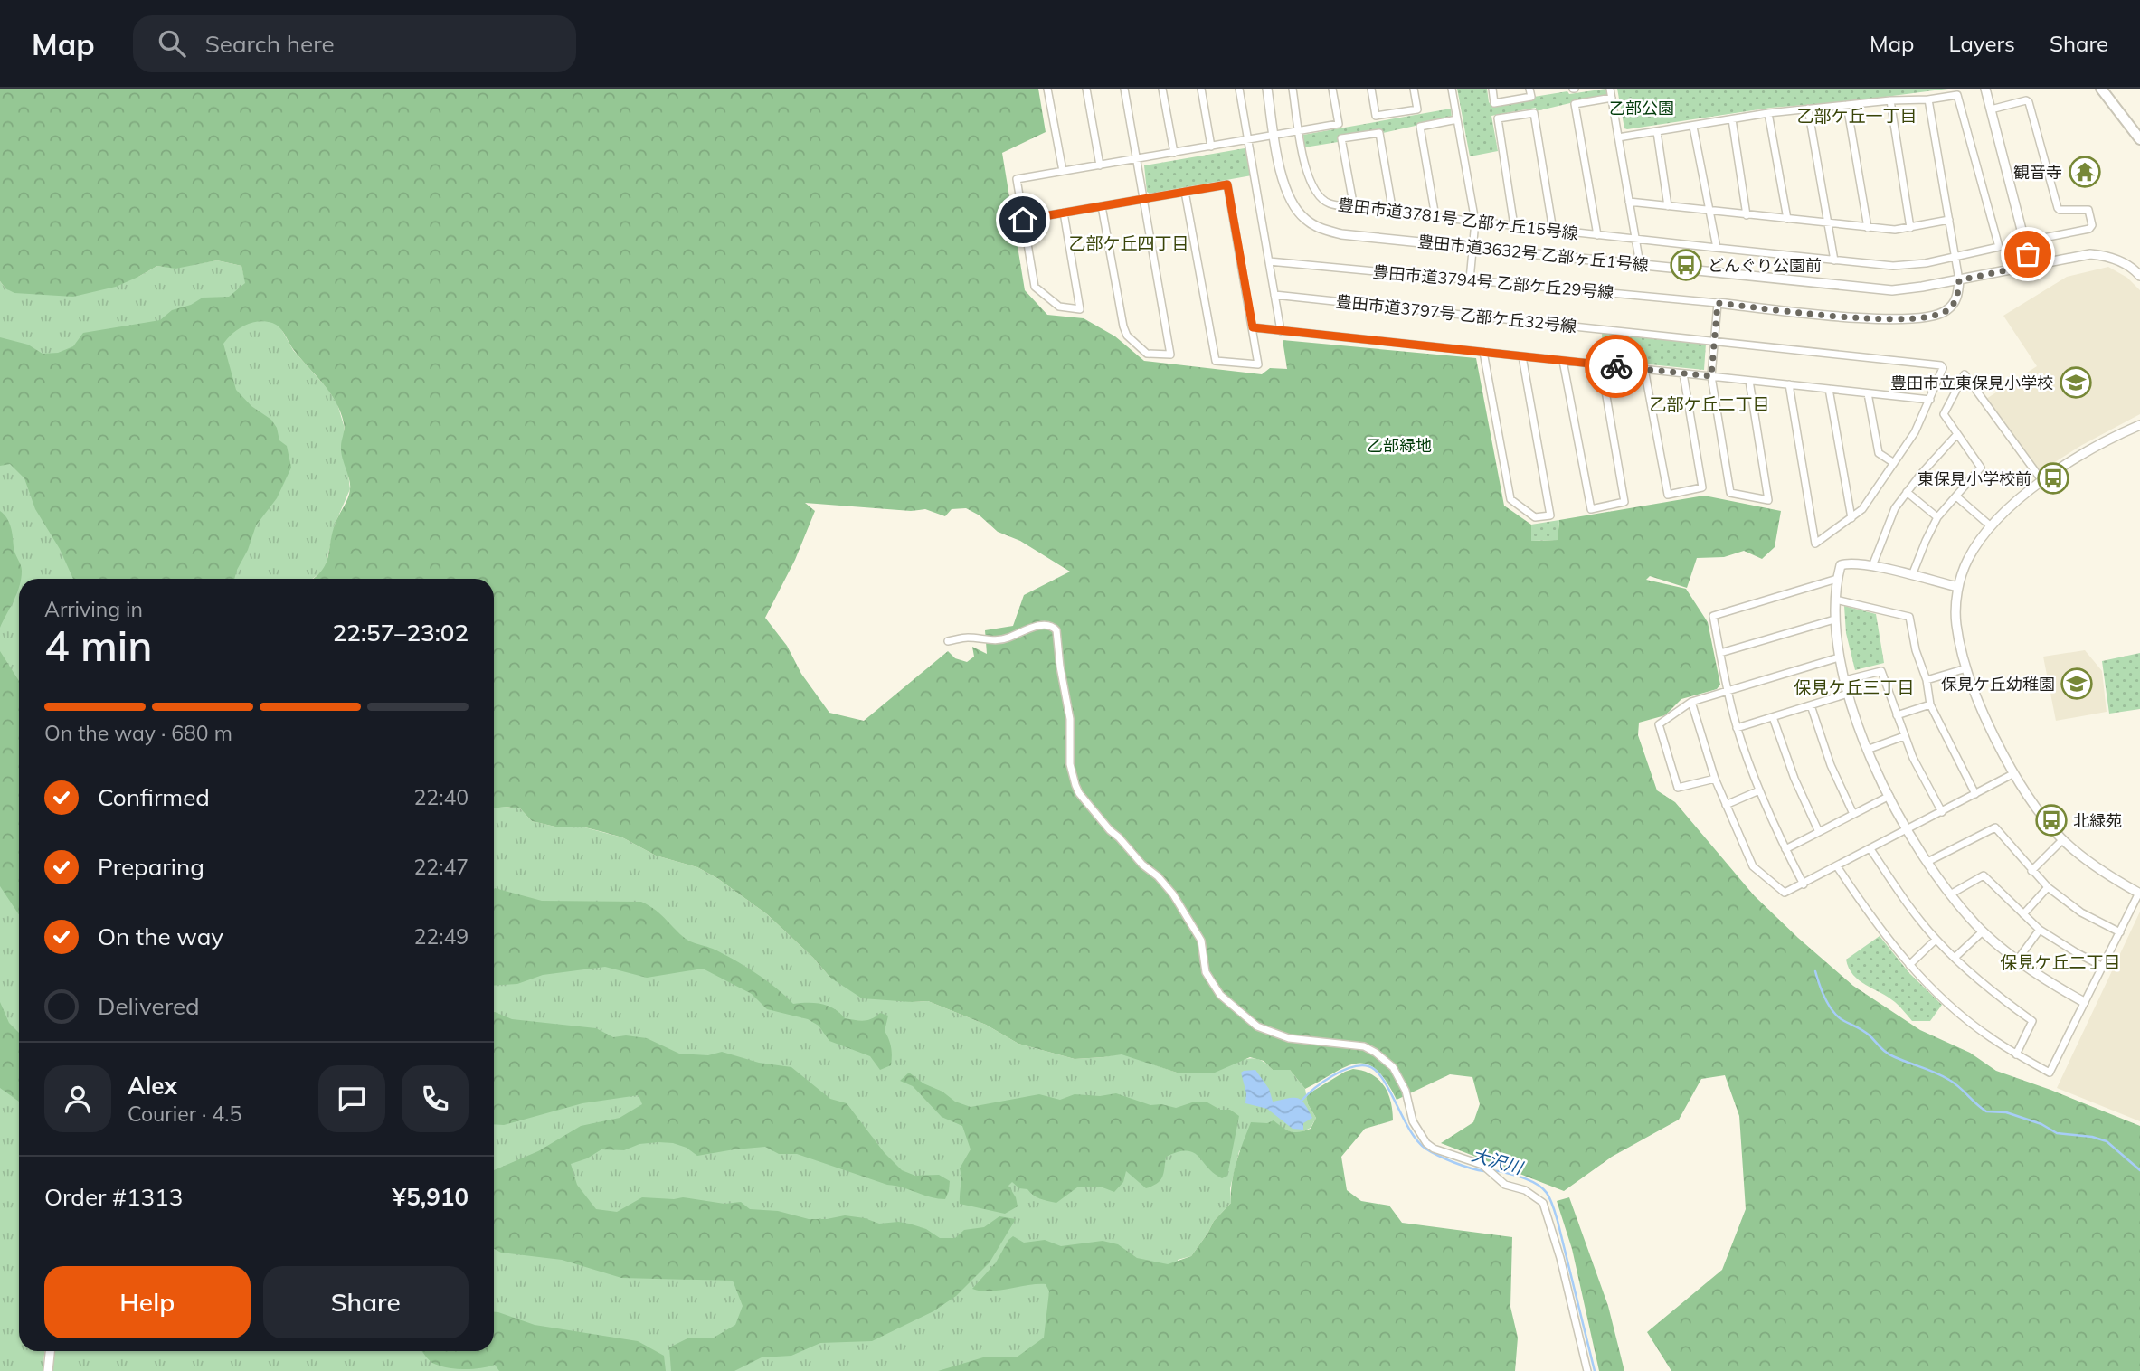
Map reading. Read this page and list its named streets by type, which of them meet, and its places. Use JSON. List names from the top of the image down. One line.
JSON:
{"streets":{"street":["豊田市道3781号 乙部ヶ丘15号線","豊田市道3632号 乙部ヶ丘1号線","豊田市道3794号 乙部ケ丘29号線","豊田市道3797号 乙部ケ丘32号線"]},"districts":["乙部ケ丘一丁目","乙部ケ丘四丁目","乙部ケ丘二丁目","保見ケ丘三丁目","保見ケ丘二丁目"],"water":["大沢川"],"parks":["乙部公園","乙部緑地"],"places":{"temple":["観音寺"],"bus stop":["どんぐり公園前","東保見小学校前","北緑苑"],"school or university":["豊田市立東保見小学校","保見ケ丘幼稚園"]},"page":{"header":"Map","search":"Search here","nav":["Map","Layers","Share"],"heading":["4 min","Arriving in","22:57–23:02"],"panel":["Alex","Courier · 4.5","Order #1313","¥5,910"],"bar":"On the way · 680 m","list":[["Confirmed","22:40"],["Preparing","22:47"],["On the way","22:49"],"Delivered"],"buttons":["Help","Share"]}}
